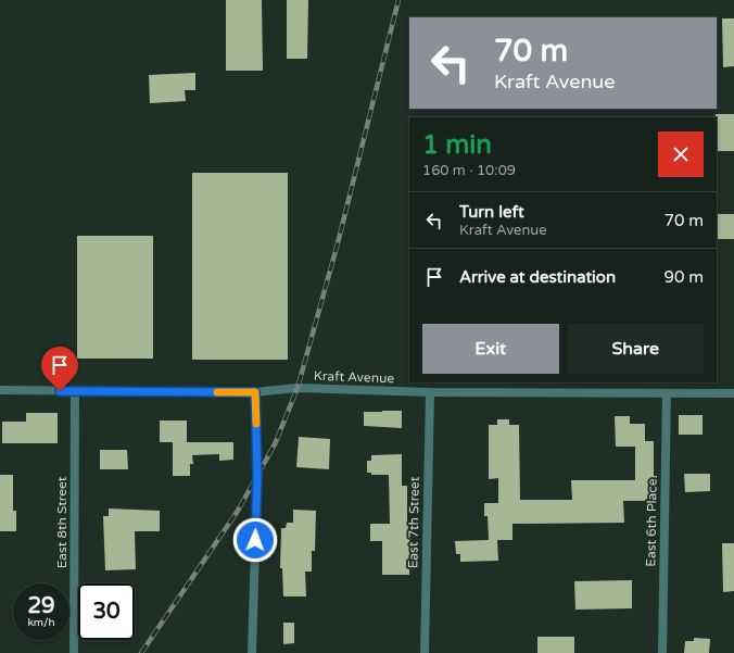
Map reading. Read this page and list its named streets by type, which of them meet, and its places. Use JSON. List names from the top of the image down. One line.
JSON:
{"streets":{"street":["Kraft Avenue","East 8th Street","East 7th Street","East 6th Place"]},"crossings":[["Kraft Avenue","East 8th Street"],["Kraft Avenue","East 7th Street"],["Kraft Avenue","East 6th Place"]],"page":{"turn":["70 m","Kraft Avenue"],"heading":["1 min","160 m · 10:09"],"list":[{"name":"Turn left","note":"Kraft Avenue","value":"70 m"},{"name":"Arrive at destination","value":"90 m"}],"buttons":["Exit","Share"],"speed":"29 km/h","limit":"30"}}
